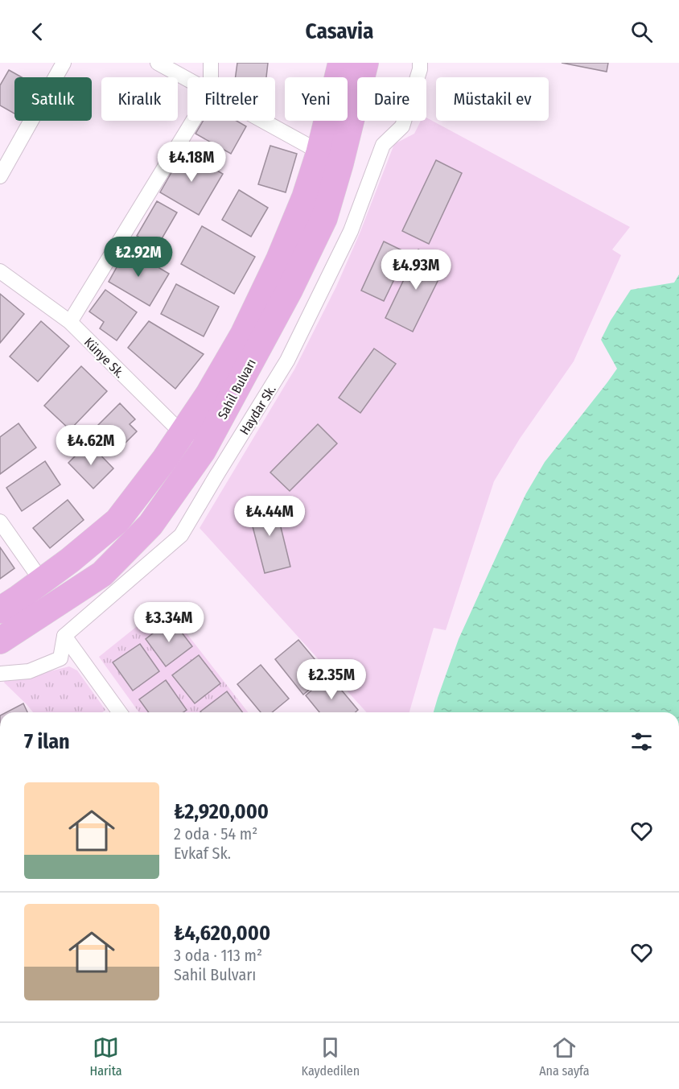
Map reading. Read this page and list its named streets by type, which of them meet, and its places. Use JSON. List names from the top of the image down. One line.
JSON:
{"streets":{"highway":["Sahil Bulvarı"],"street":["Künye Sk.","Haydar Sk."]},"crossings":[["Künye Sk.","Sahil Bulvarı"]],"page":{"header":"Casavia","chip":["Satılık","Kiralık","Filtreler","Yeni","Daire","Müstakil ev"],"price":["₺4.18M","₺2.92M","₺4.93M","₺4.62M","₺4.44M","₺3.34M","₺2.35M"],"heading":"7 ilan","list":[{"name":"₺2,920,000","note":"2 oda · 54 m² · Evkaf Sk."},{"name":"₺4,620,000","note":"3 oda · 113 m² · Sahil Bulvarı"}],"tabs":["Harita","Kaydedilen","Ana sayfa"]}}
